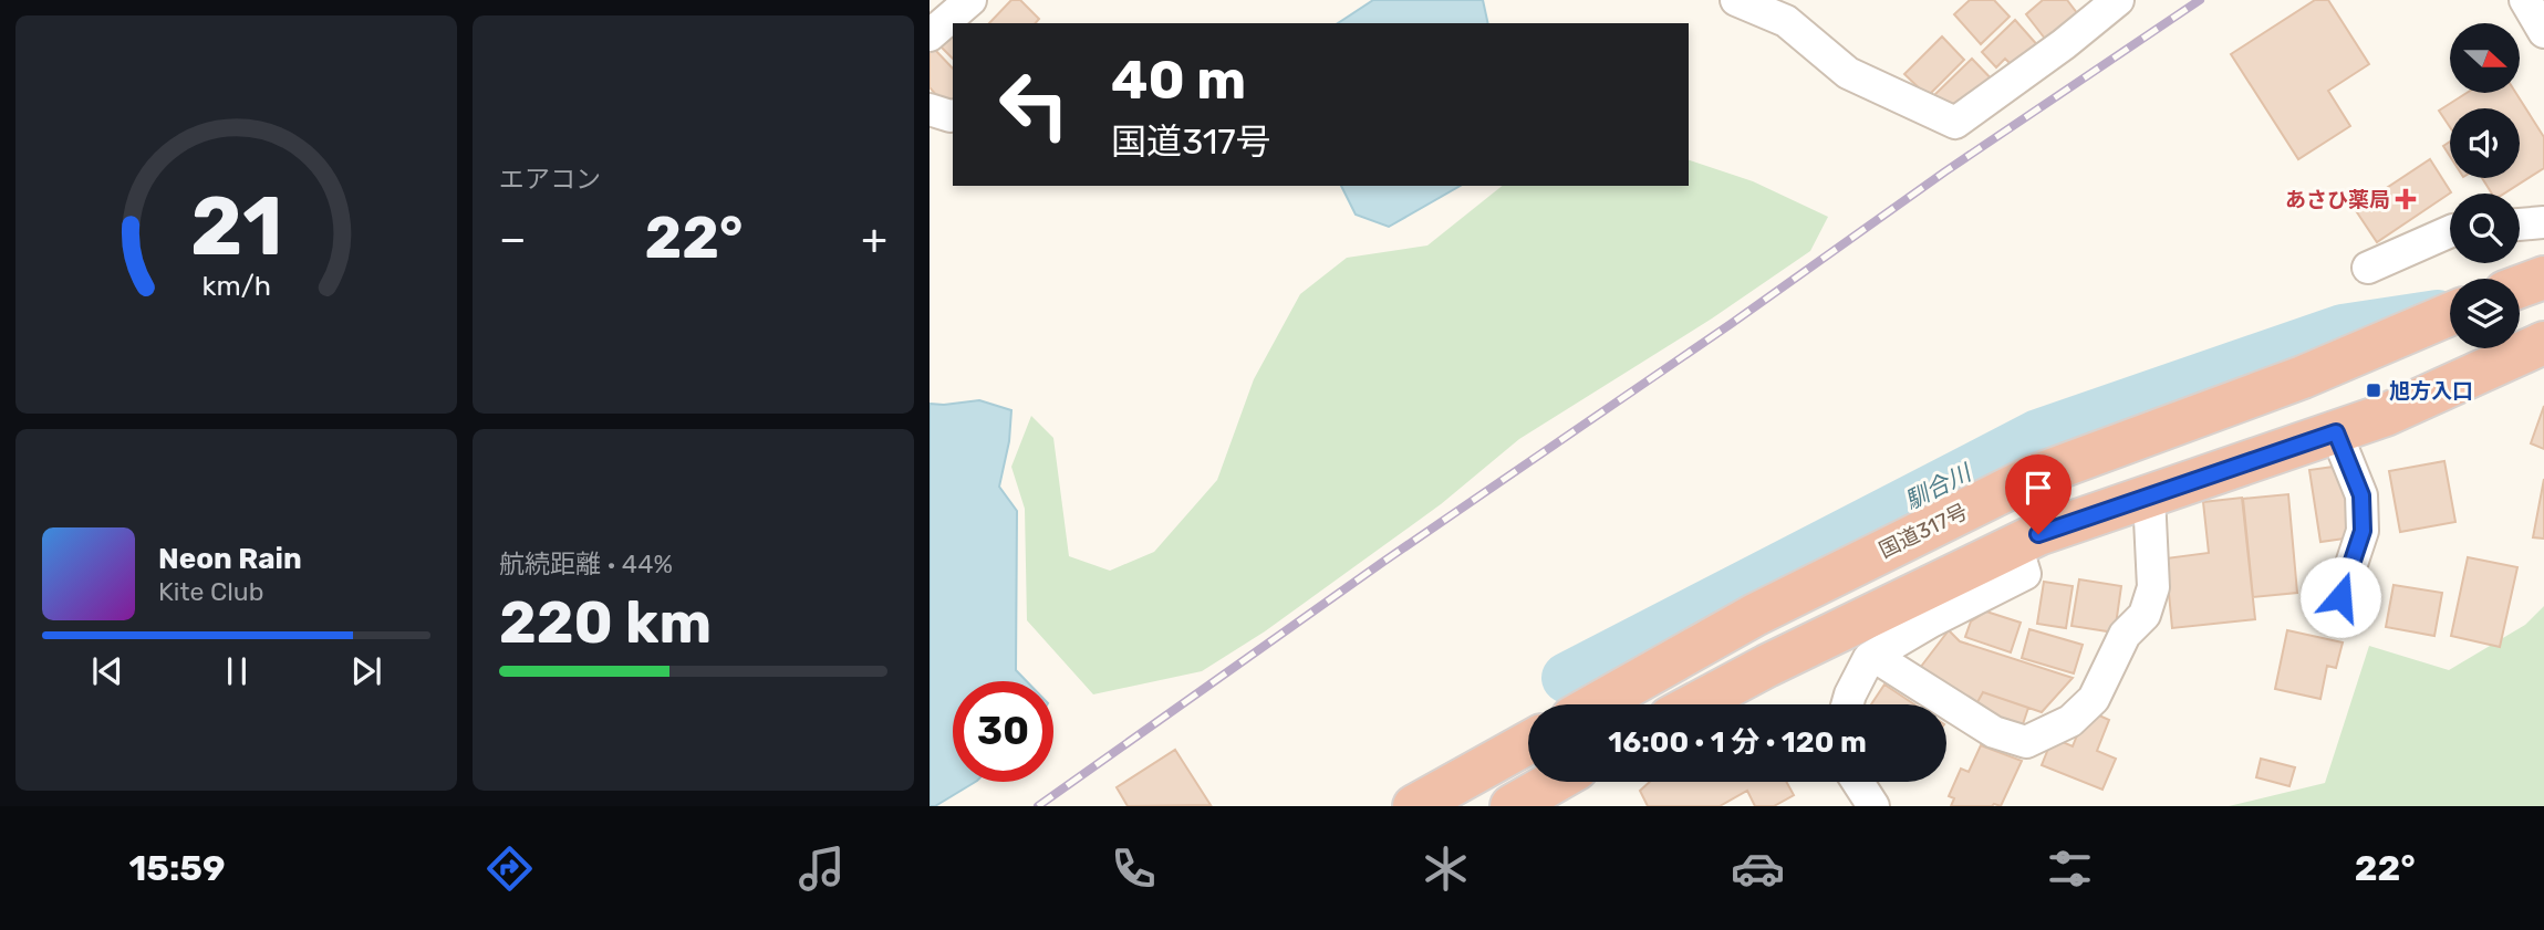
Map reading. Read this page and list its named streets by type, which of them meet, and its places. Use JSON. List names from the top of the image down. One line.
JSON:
{"streets":{"highway":["国道317号"]},"water":["馴合川"],"places":{"health":["あさひ薬局"],"transit":["旭方入口"]},"north":"right","page":{"tile":["エアコン",["航続距離 · 44%","220 km"]],"turn":["40 m","国道317号"],"heat":["−","22°","+"],"song":["Neon Rain","Kite Club"],"limit":"30","trip":"16:00 · 1 分 · 120 m","tabs":["15:59","22°"],"gauge":["21","km/h"]}}
